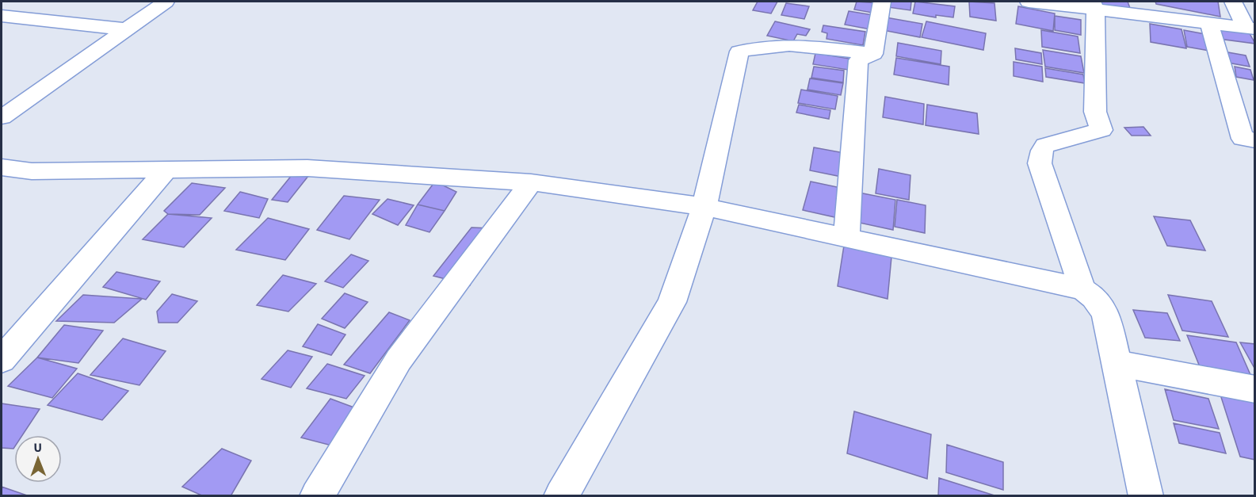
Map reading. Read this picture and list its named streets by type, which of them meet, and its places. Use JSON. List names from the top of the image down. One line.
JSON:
{"north":"top"}
